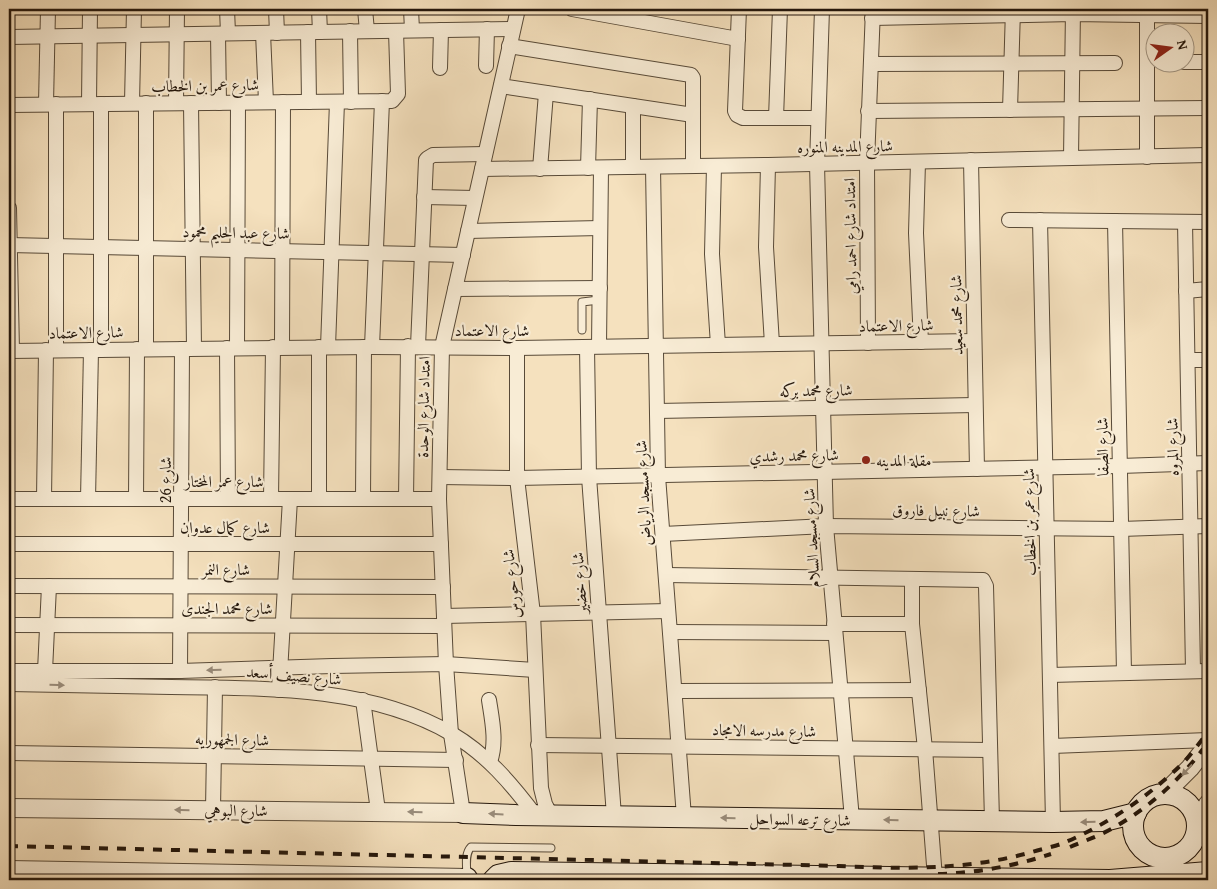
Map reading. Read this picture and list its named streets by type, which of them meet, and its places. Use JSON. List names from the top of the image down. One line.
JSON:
{"streets":{"main road":["شارع ترعه السواحل"],"street":["شارع عمر بن الخطاب","شارع المدينه المنوره","شارع عبد الحليم محمود","امتداد شارع احمد رامي","شارع محمد سعيد","شارع الاعتماد","شارع محمد بركه","امتداد شارع الوحدة","شارع الصفا","شارع المروه","شارع محمد رشدي","شارع 26","شارع عمر المختار","شارع مسجد الرياض","شارع نبيل فاروق","شارع كمال عدوان","شارع مسجد السلام","شارع النمر","شارع خضير","شارع حورس","شارع محمد الجندى","شارع نصيف أسعد","شارع مدرسه الامجاد","شارع الجمهوريه","شارع البوهي"]},"crossings":[["شارع عمر بن الخطاب","شارع محمد رشدي"],["شارع عمر بن الخطاب","شارع 26"],["شارع عمر بن الخطاب","شارع نبيل فاروق"],["شارع عمر بن الخطاب","شارع ترعه السواحل"],["شارع المدينه المنوره","امتداد شارع احمد رامي"],["شارع المدينه المنوره","شارع محمد سعيد"],["شارع المدينه المنوره","امتداد شارع الوحدة"],["شارع المدينه المنوره","شارع مسجد الرياض"],["شارع المدينه المنوره","شارع مسجد السلام"],["شارع المدينه المنوره","شارع خضير"],["شارع عبد الحليم محمود","امتداد شارع الوحدة"],["شارع عبد الحليم محمود","شارع 26"],["امتداد شارع احمد رامي","شارع الاعتماد"],["شارع محمد سعيد","شارع الاعتماد"],["شارع محمد سعيد","شارع محمد بركه"],["شارع محمد سعيد","شارع محمد رشدي"],["شارع الاعتماد","امتداد شارع الوحدة"],["شارع الاعتماد","شارع 26"],["شارع الاعتماد","شارع مسجد الرياض"],["شارع الاعتماد","شارع مسجد السلام"],["شارع الاعتماد","شارع خضير"],["شارع الاعتماد","شارع حورس"],["شارع محمد بركه","شارع مسجد الرياض"],["شارع محمد بركه","شارع مسجد السلام"],["امتداد شارع الوحدة","شارع محمد رشدي"],["امتداد شارع الوحدة","شارع عمر المختار"],["امتداد شارع الوحدة","شارع كمال عدوان"],["امتداد شارع الوحدة","شارع النمر"],["امتداد شارع الوحدة","شارع محمد الجندى"],["امتداد شارع الوحدة","شارع نصيف أسعد"],["امتداد شارع الوحدة","شارع الجمهوريه"],["امتداد شارع الوحدة","شارع البوهي"],["امتداد شارع الوحدة","شارع ترعه السواحل"],["شارع الصفا","شارع محمد رشدي"],["شارع الصفا","شارع نبيل فاروق"],["شارع المروه","شارع محمد رشدي"],["شارع المروه","شارع نبيل فاروق"],["شارع محمد رشدي","شارع مسجد الرياض"],["شارع محمد رشدي","شارع مسجد السلام"],["شارع محمد رشدي","شارع خضير"],["شارع محمد رشدي","شارع حورس"],["شارع 26","شارع عمر المختار"],["شارع 26","شارع كمال عدوان"],["شارع 26","شارع النمر"],["شارع 26","شارع محمد الجندى"],["شارع 26","شارع نصيف أسعد"],["شارع مسجد الرياض","شارع نبيل فاروق"],["شارع مسجد الرياض","شارع محمد الجندى"],["شارع مسجد الرياض","شارع مدرسه الامجاد"],["شارع مسجد الرياض","شارع ترعه السواحل"],["شارع نبيل فاروق","شارع مسجد السلام"],["شارع مسجد السلام","شارع مدرسه الامجاد"],["شارع مسجد السلام","شارع ترعه السواحل"],["شارع خضير","شارع محمد الجندى"],["شارع خضير","شارع مدرسه الامجاد"],["شارع خضير","شارع ترعه السواحل"],["شارع حورس","شارع محمد الجندى"],["شارع حورس","شارع نصيف أسعد"],["شارع حورس","شارع مدرسه الامجاد"],["شارع حورس","شارع ترعه السواحل"],["شارع نصيف أسعد","شارع ترعه السواحل"],["شارع البوهي","شارع ترعه السواحل"]],"places":["مقلة المدينه"],"north":"right"}
